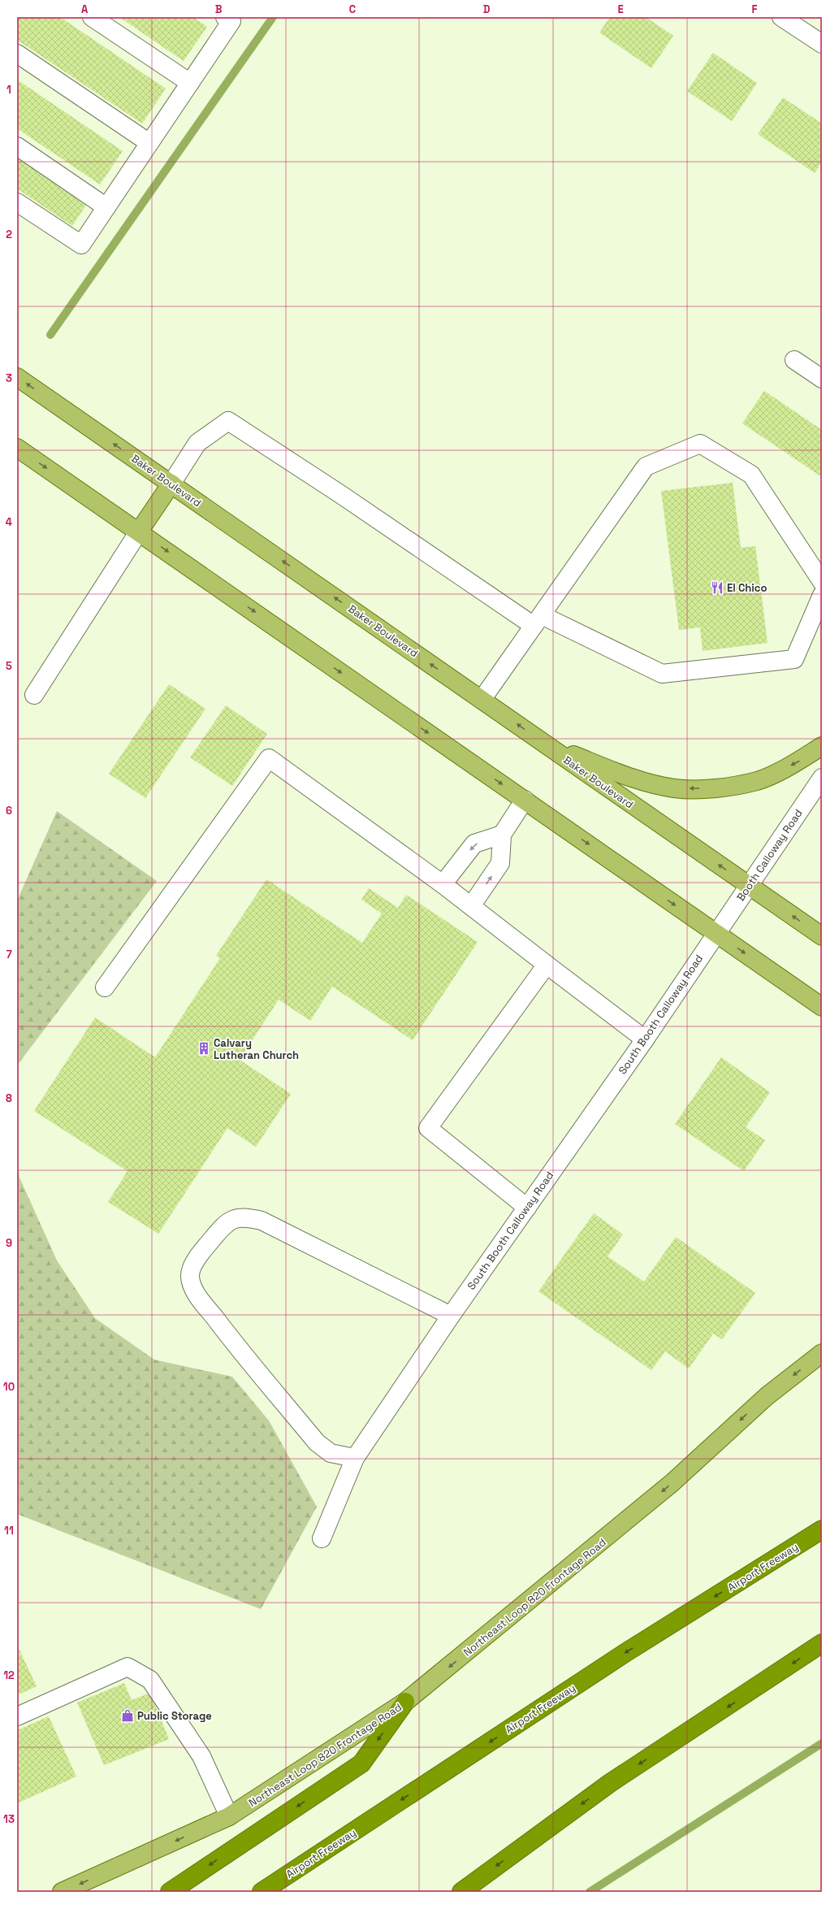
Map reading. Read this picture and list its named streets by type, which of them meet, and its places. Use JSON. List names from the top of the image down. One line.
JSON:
{"streets":{"highway":["Airport Freeway"],"main road":["Baker Boulevard","Northeast Loop 820 Frontage Road"],"street":["Booth Calloway Road","South Booth Calloway Road"]},"crossings":[["Baker Boulevard","Booth Calloway Road"],["Booth Calloway Road","South Booth Calloway Road"]],"one_way":["Northeast Loop 820 Frontage Road"],"places":{"restaurant":["El Chico"],"building":["Calvary Lutheran Church"],"shop":["Public Storage"]},"grid":{"columns":["A","B","C","D","E","F"],"rows":["1","2","3","4","5","6","7","8","9","10","11","12","13"]}}
